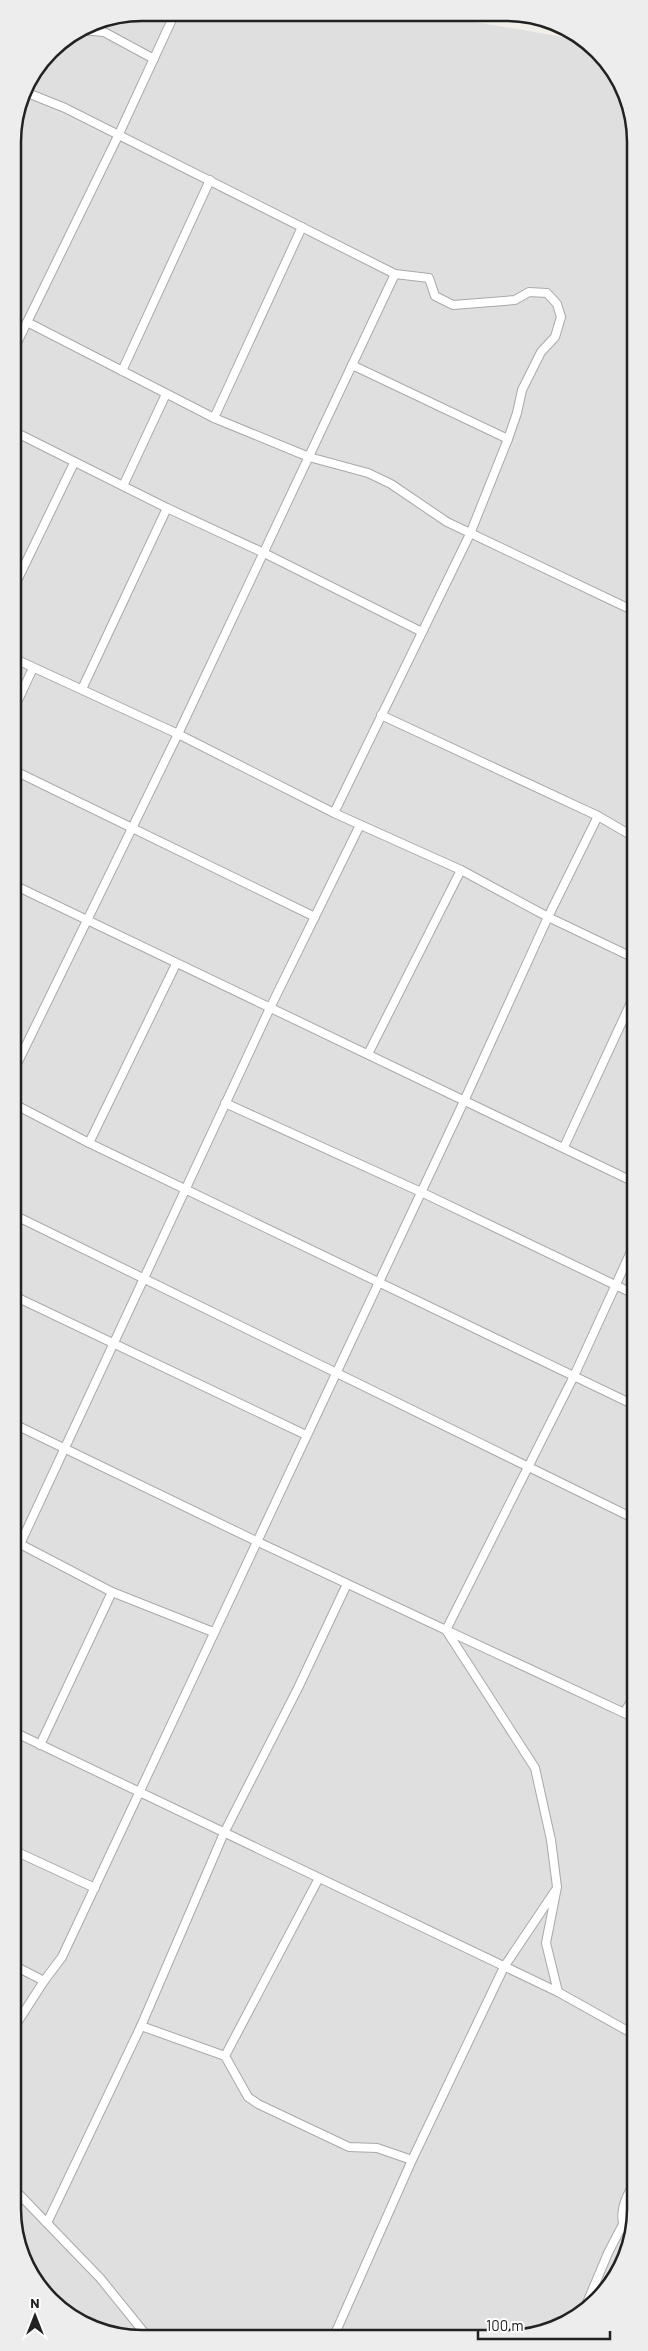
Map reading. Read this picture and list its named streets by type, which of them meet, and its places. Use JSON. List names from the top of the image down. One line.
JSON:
{"scale_bar":"100 m","north":"top"}
